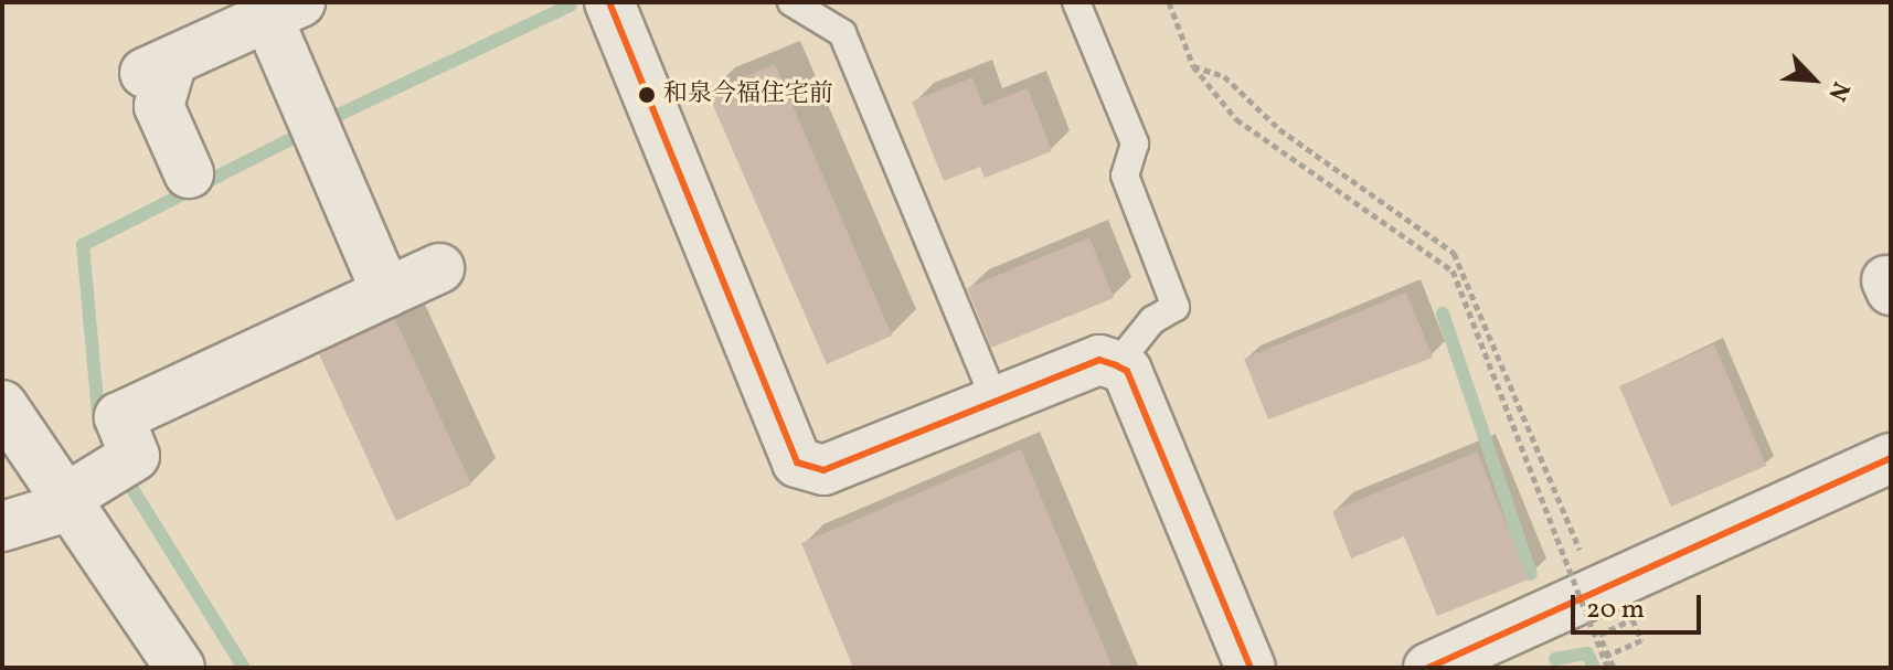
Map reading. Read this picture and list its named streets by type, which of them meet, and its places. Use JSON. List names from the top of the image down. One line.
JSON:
{"places":["和泉今福住宅前"],"scale_bar":"20 m","north":"bottom right"}
